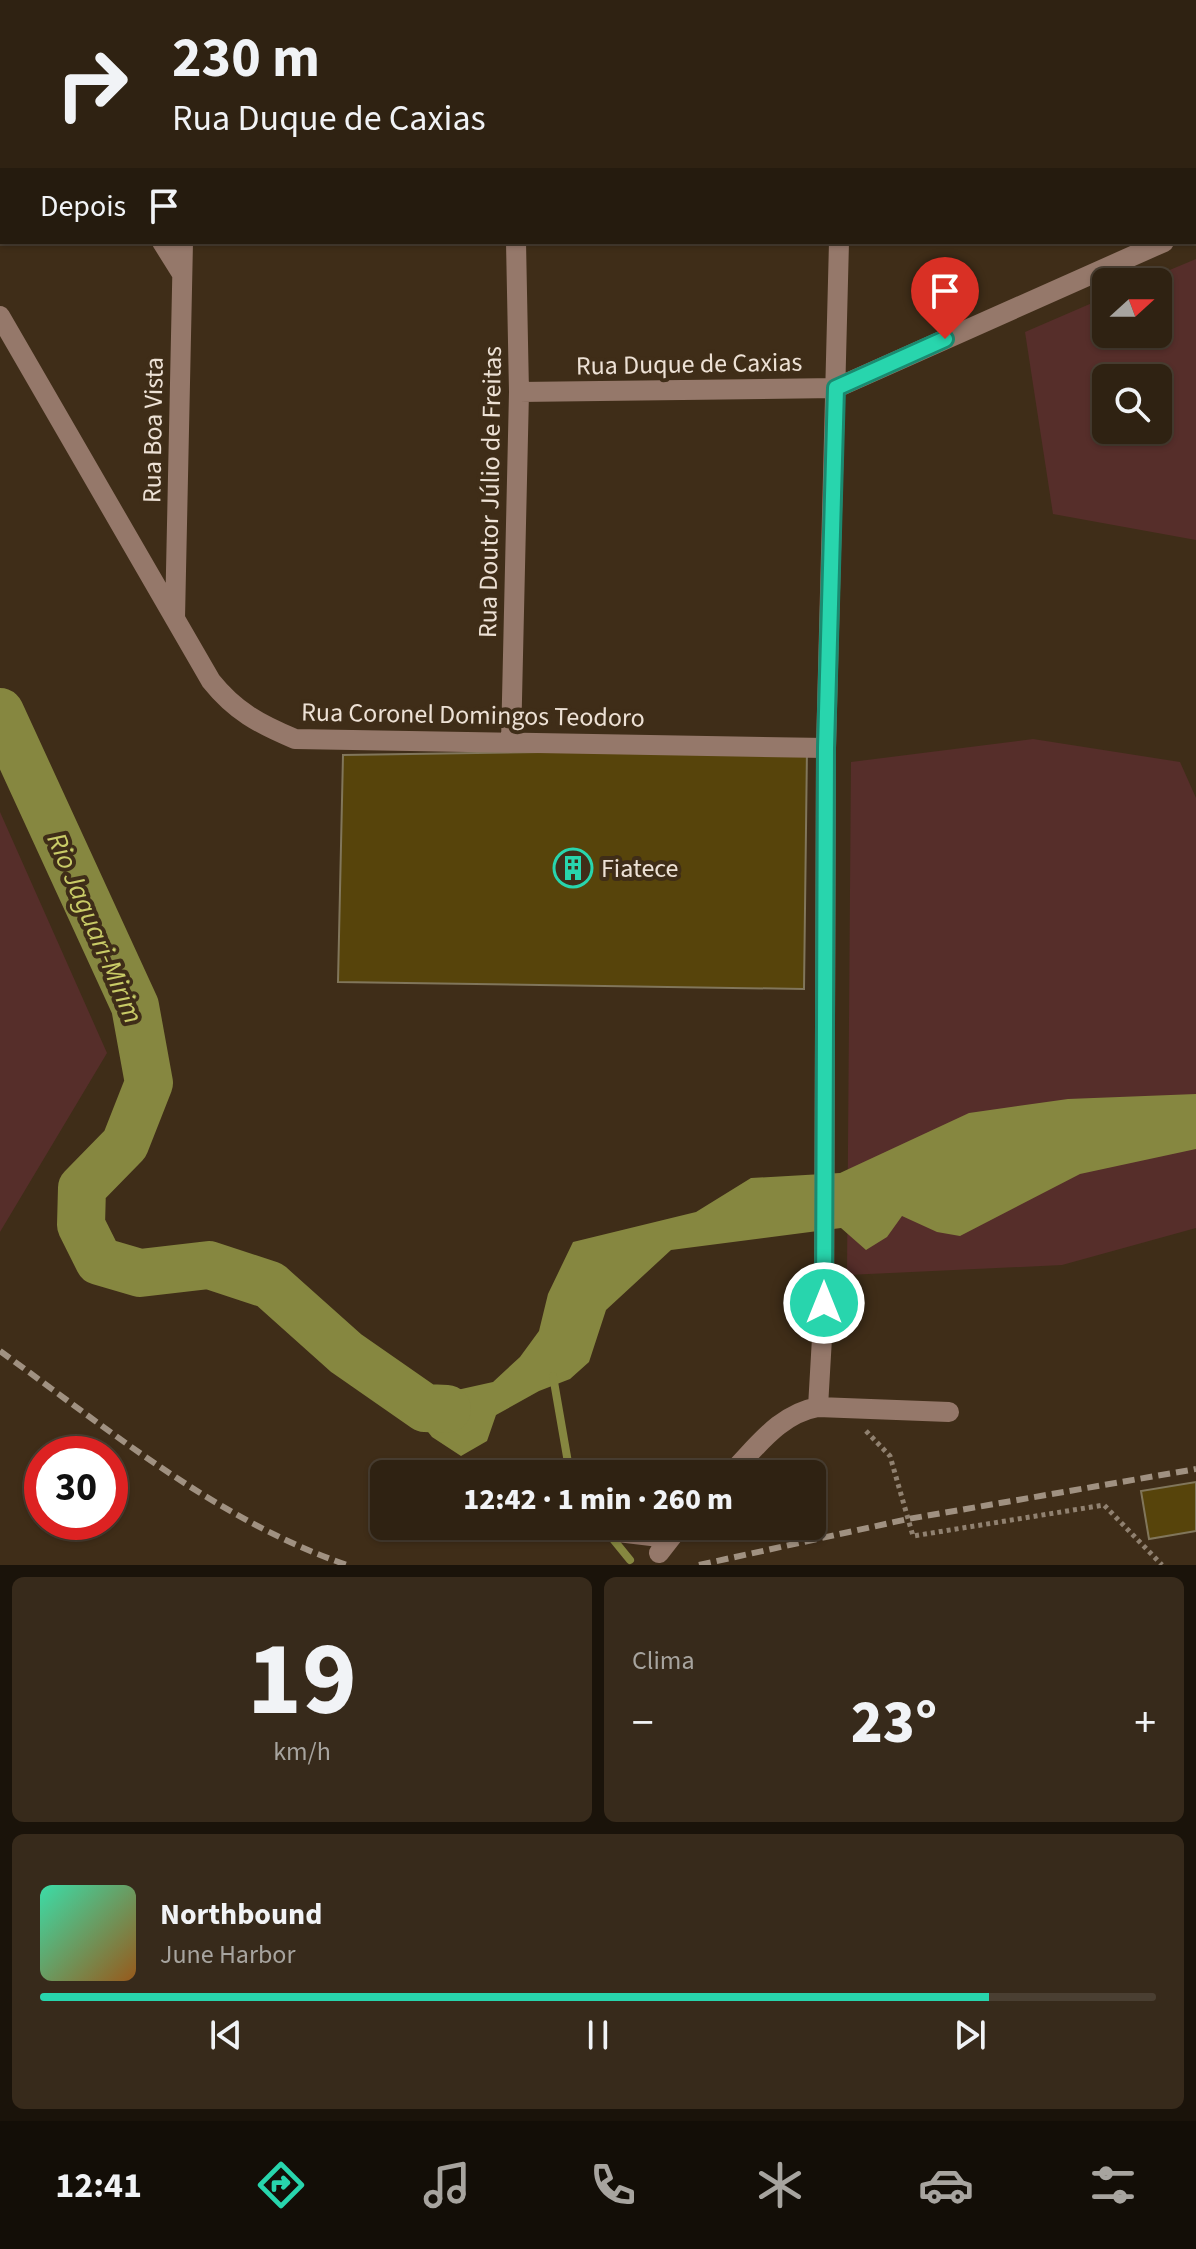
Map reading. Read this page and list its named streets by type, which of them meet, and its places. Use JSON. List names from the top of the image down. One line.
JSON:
{"streets":{"street":["Rua Duque de Caxias","Rua Boa Vista","Rua Doutor Júlio de Freitas","Rua Coronel Domingos Teodoro"]},"crossings":[["Rua Duque de Caxias","Rua Doutor Júlio de Freitas"],["Rua Boa Vista","Rua Coronel Domingos Teodoro"],["Rua Doutor Júlio de Freitas","Rua Coronel Domingos Teodoro"]],"water":["Rio Jaguari-Mirim"],"places":{"building":["Fiatece"]},"north":"right","page":{"turn":["230 m","Rua Duque de Caxias"],"then":"Depois","limit":"30","trip":"12:42 · 1 min · 260 m","tile":[["19","km/h"],"Clima"],"heat":["−","23°","+"],"song":["Northbound","June Harbor"],"tabs":"12:41"}}
